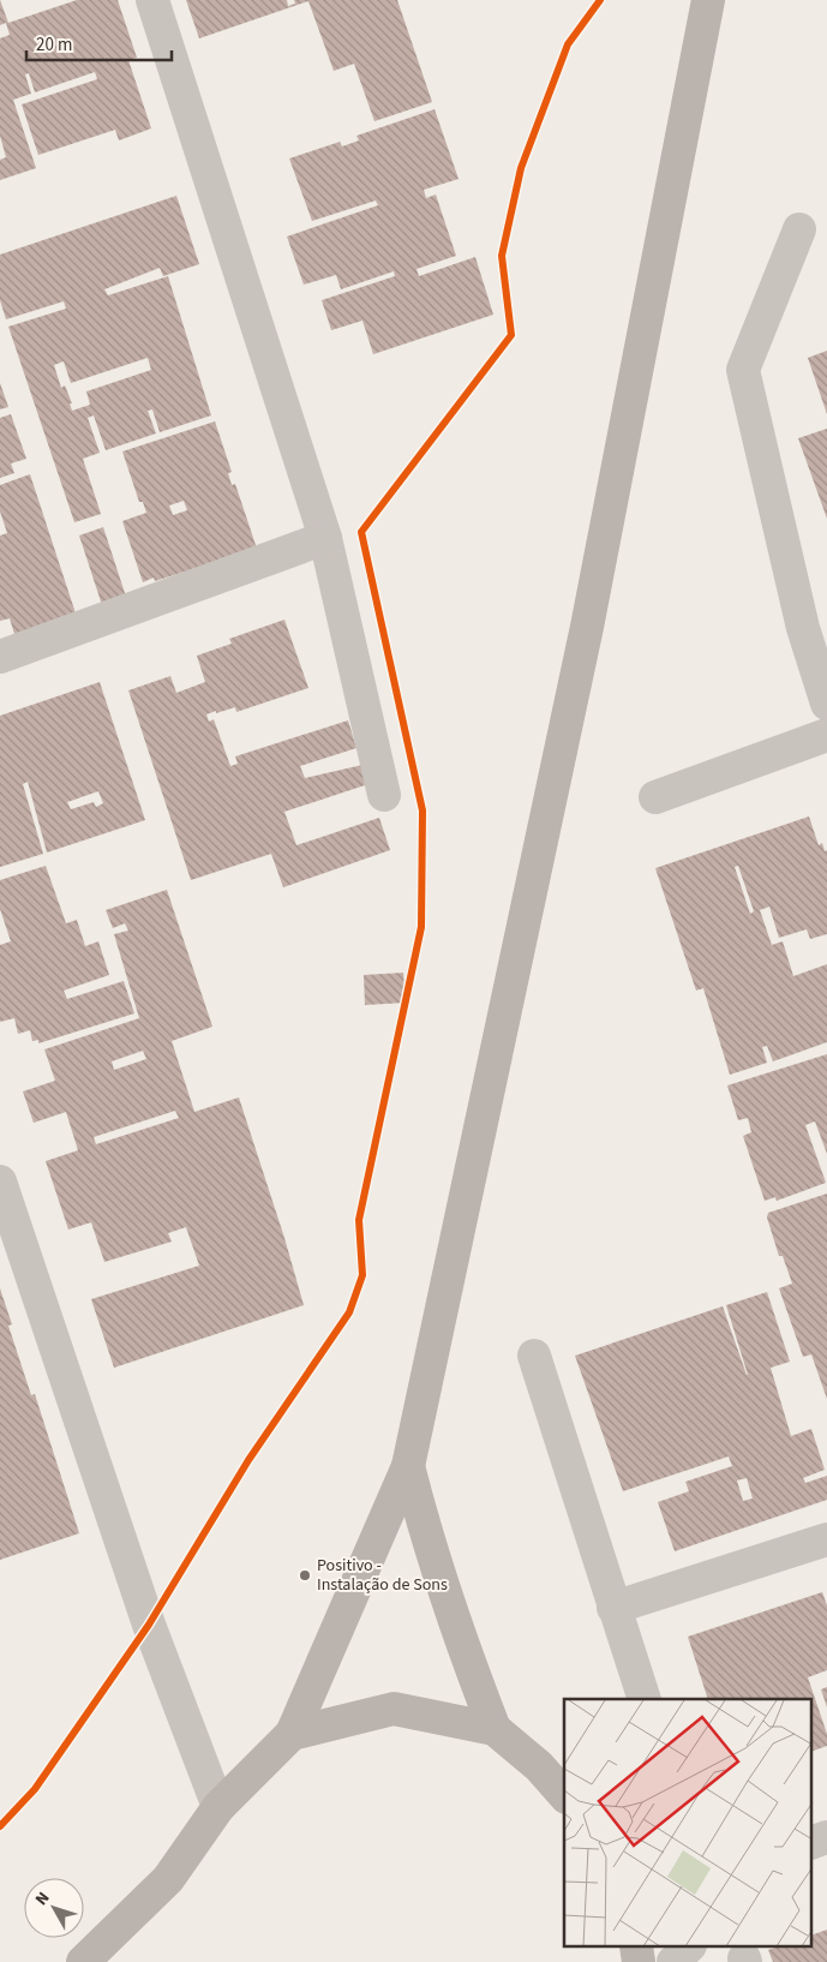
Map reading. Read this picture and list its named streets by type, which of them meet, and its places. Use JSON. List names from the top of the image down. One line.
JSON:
{"places":["Positivo - Instalação de Sons"],"scale_bar":"20 m","north":"top left"}
